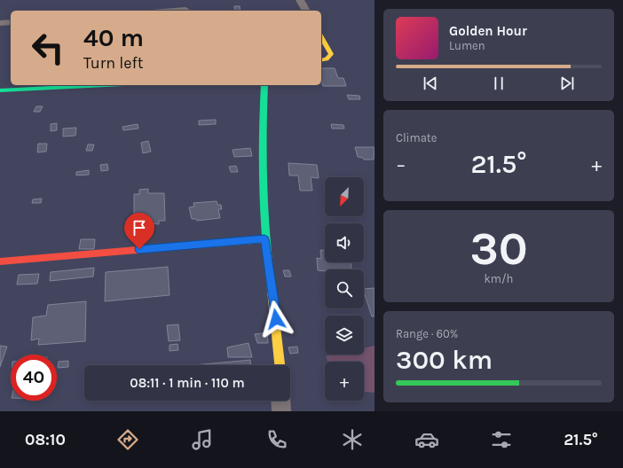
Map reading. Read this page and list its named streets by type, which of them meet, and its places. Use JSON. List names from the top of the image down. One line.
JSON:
{"north":"bottom left","page":{"turn":["40 m","Turn left"],"song":["Golden Hour","Lumen"],"tile":["Climate",["30","km/h"],["Range · 60%","300 km"]],"heat":["−","21.5°","+"],"map_buttons":"+","limit":"40","trip":"08:11 · 1 min · 110 m","tabs":["08:10","21.5°"]}}
